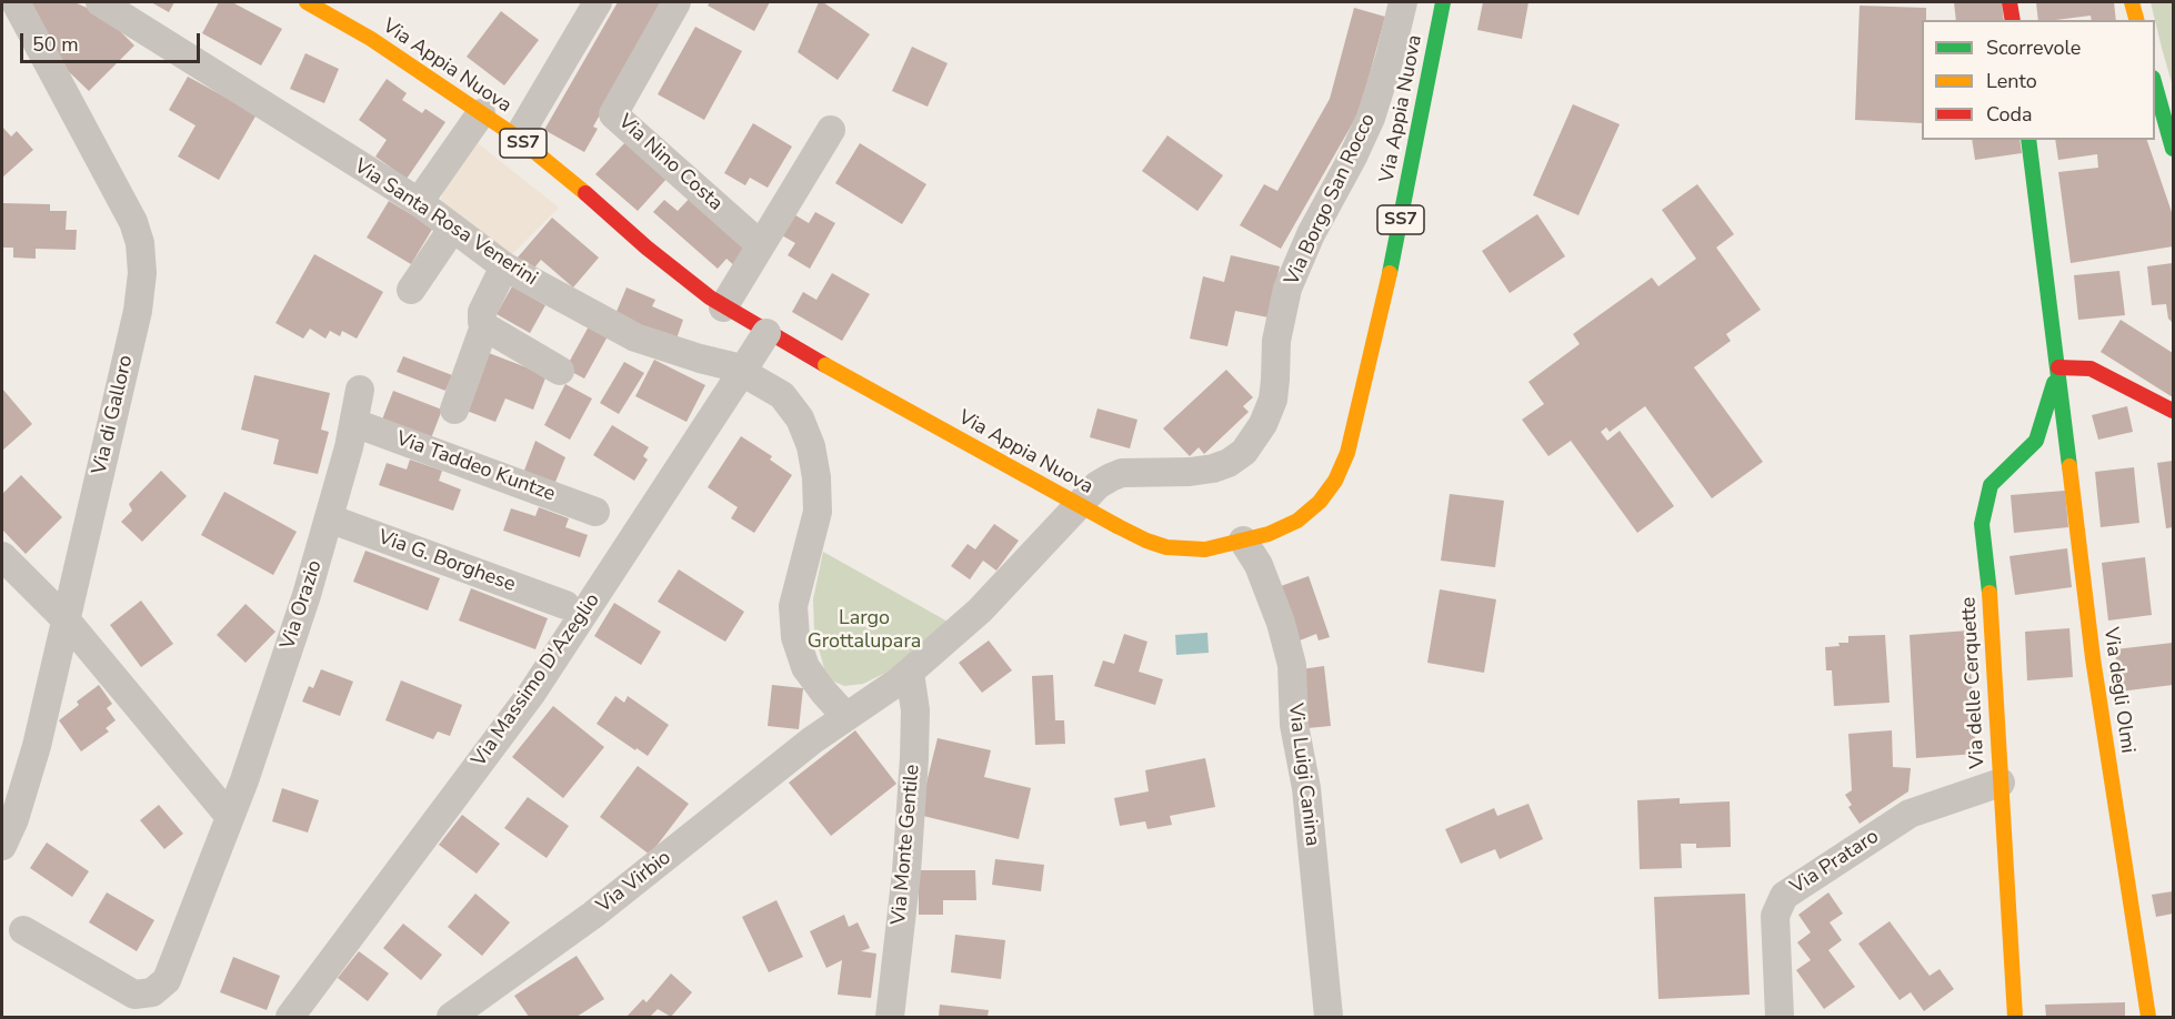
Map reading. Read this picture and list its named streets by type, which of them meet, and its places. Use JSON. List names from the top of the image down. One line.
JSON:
{"streets":{"street":["Via Appia Nuova","SS7","Via Nino Costa","Via Borgo San Rocco","Via Santa Rosa Venerini","Via di Galloro","Via Taddeo Kuntze","Via G. Borghese","Via Orazio","Via Massimo D'Azeglio","Via delle Cerquette","Via degli Olmi","Via Luigi Canina","Via Monte Gentile","Via Prataro","Via Virbio"]},"crossings":[["Via Appia Nuova","Via Massimo D'Azeglio"],["Via Appia Nuova","Via Luigi Canina"],["Via Borgo San Rocco","Via Monte Gentile"],["Via Santa Rosa Venerini","Via Virbio"],["Via Taddeo Kuntze","Via Orazio"],["Via G. Borghese","Via Orazio"],["Via delle Cerquette","Via degli Olmi"],["Via delle Cerquette","Via Prataro"]],"parks":["Largo Grottalupara"],"legend":["Scorrevole","Lento","Coda"],"scale_bar":"50 m"}
